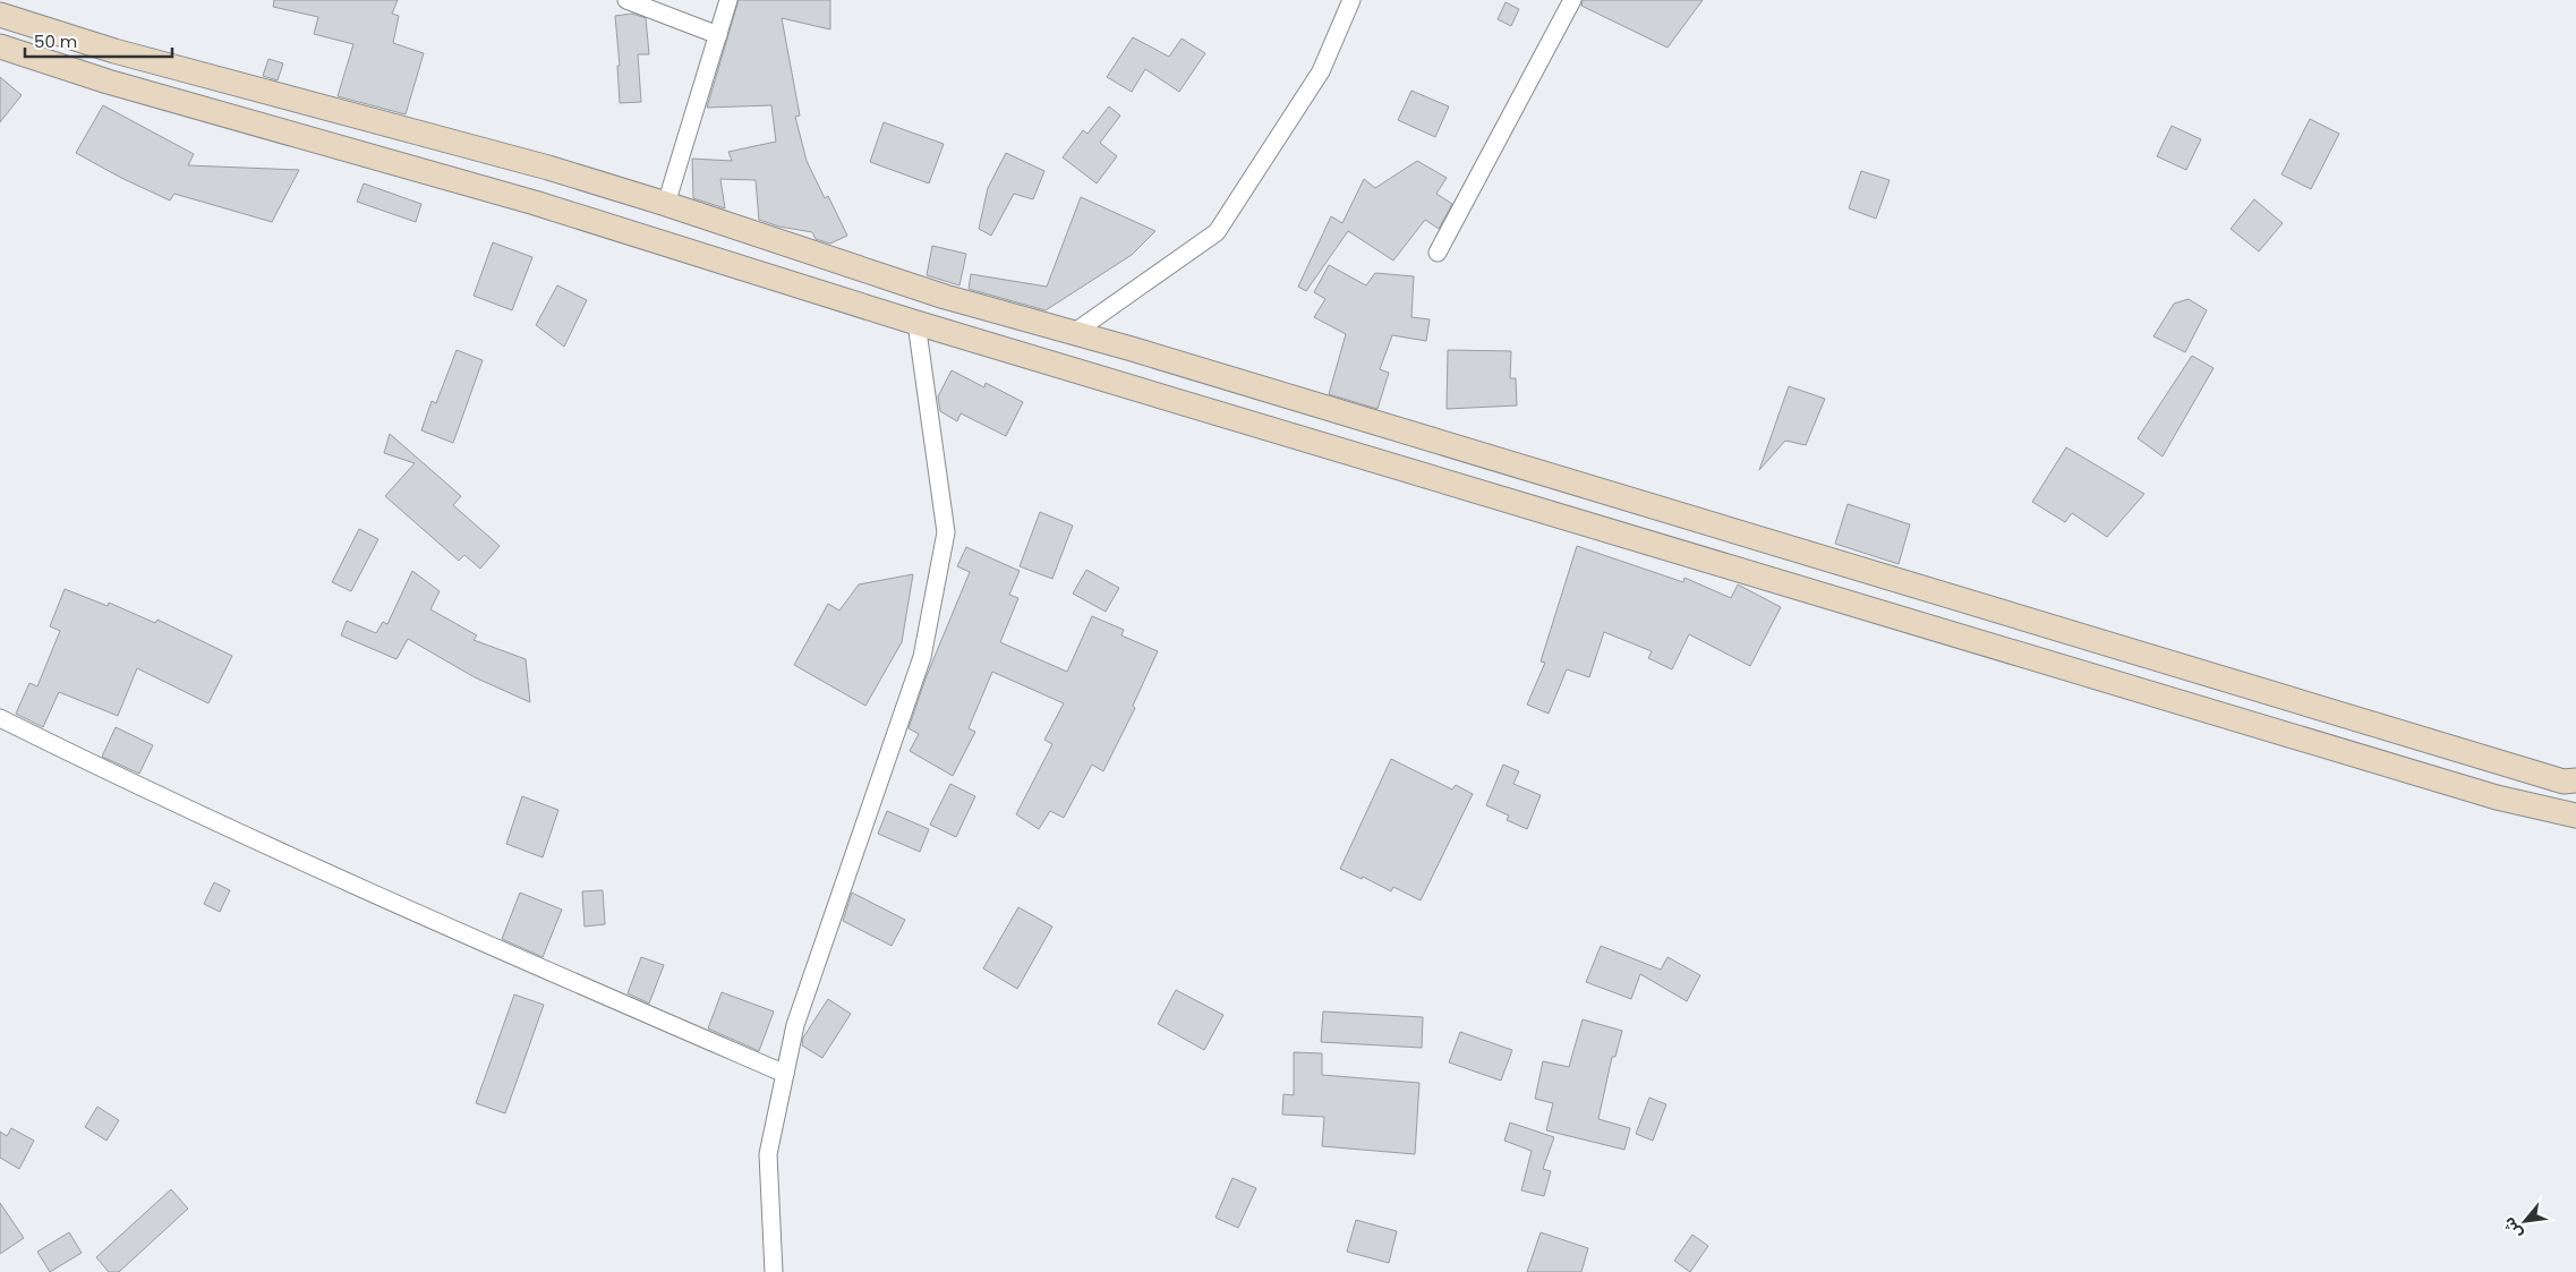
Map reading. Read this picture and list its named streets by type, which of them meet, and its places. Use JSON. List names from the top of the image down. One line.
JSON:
{"scale_bar":"50 m","north":"bottom left"}
